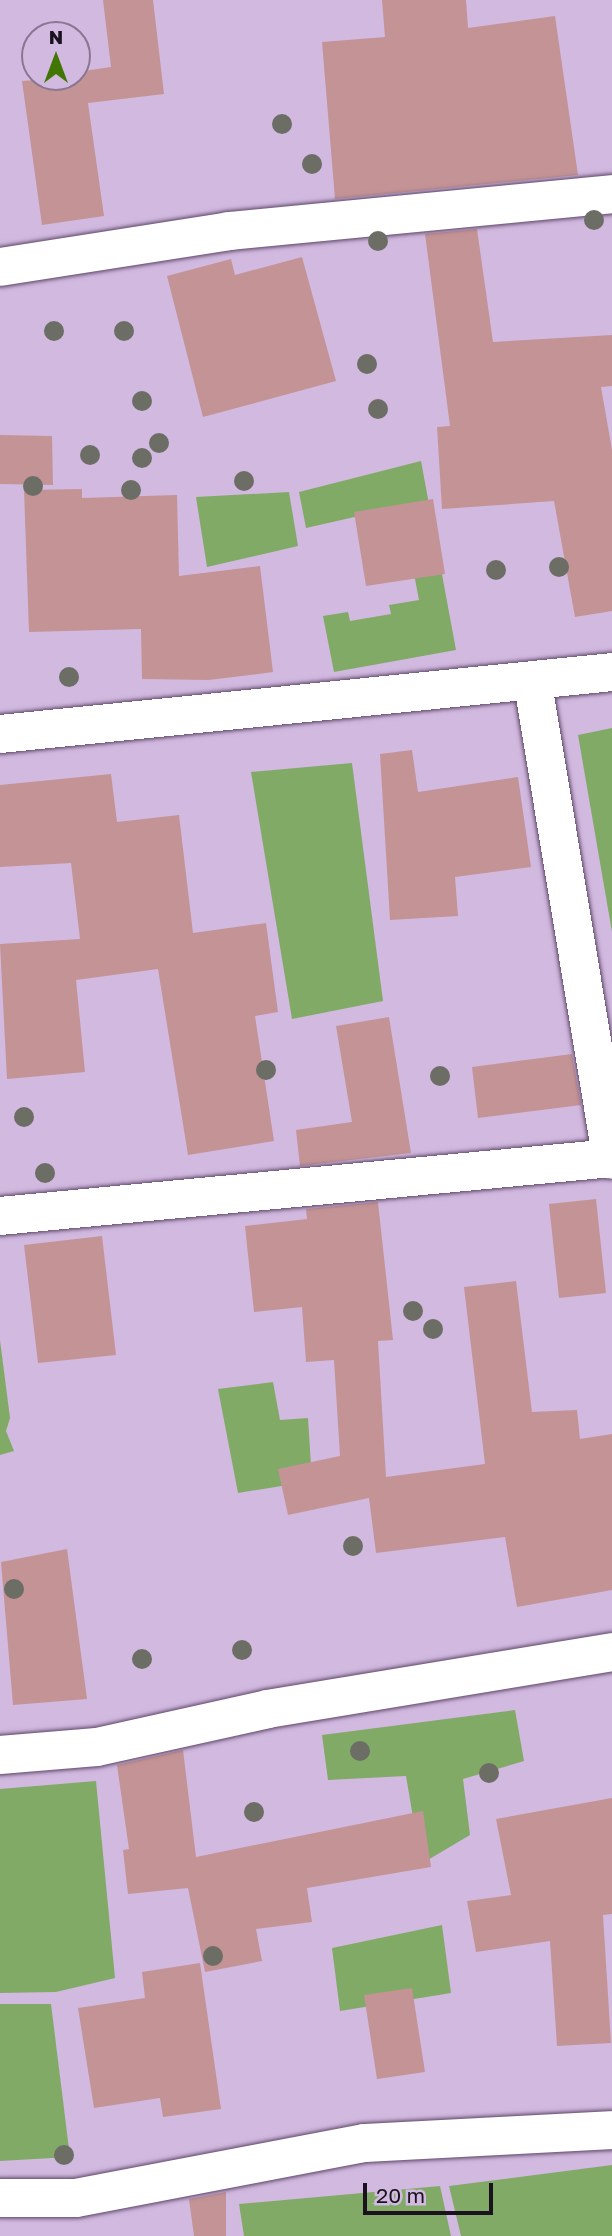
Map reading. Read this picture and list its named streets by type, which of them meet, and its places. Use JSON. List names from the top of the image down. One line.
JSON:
{"scale_bar":"20 m","north":"top"}
